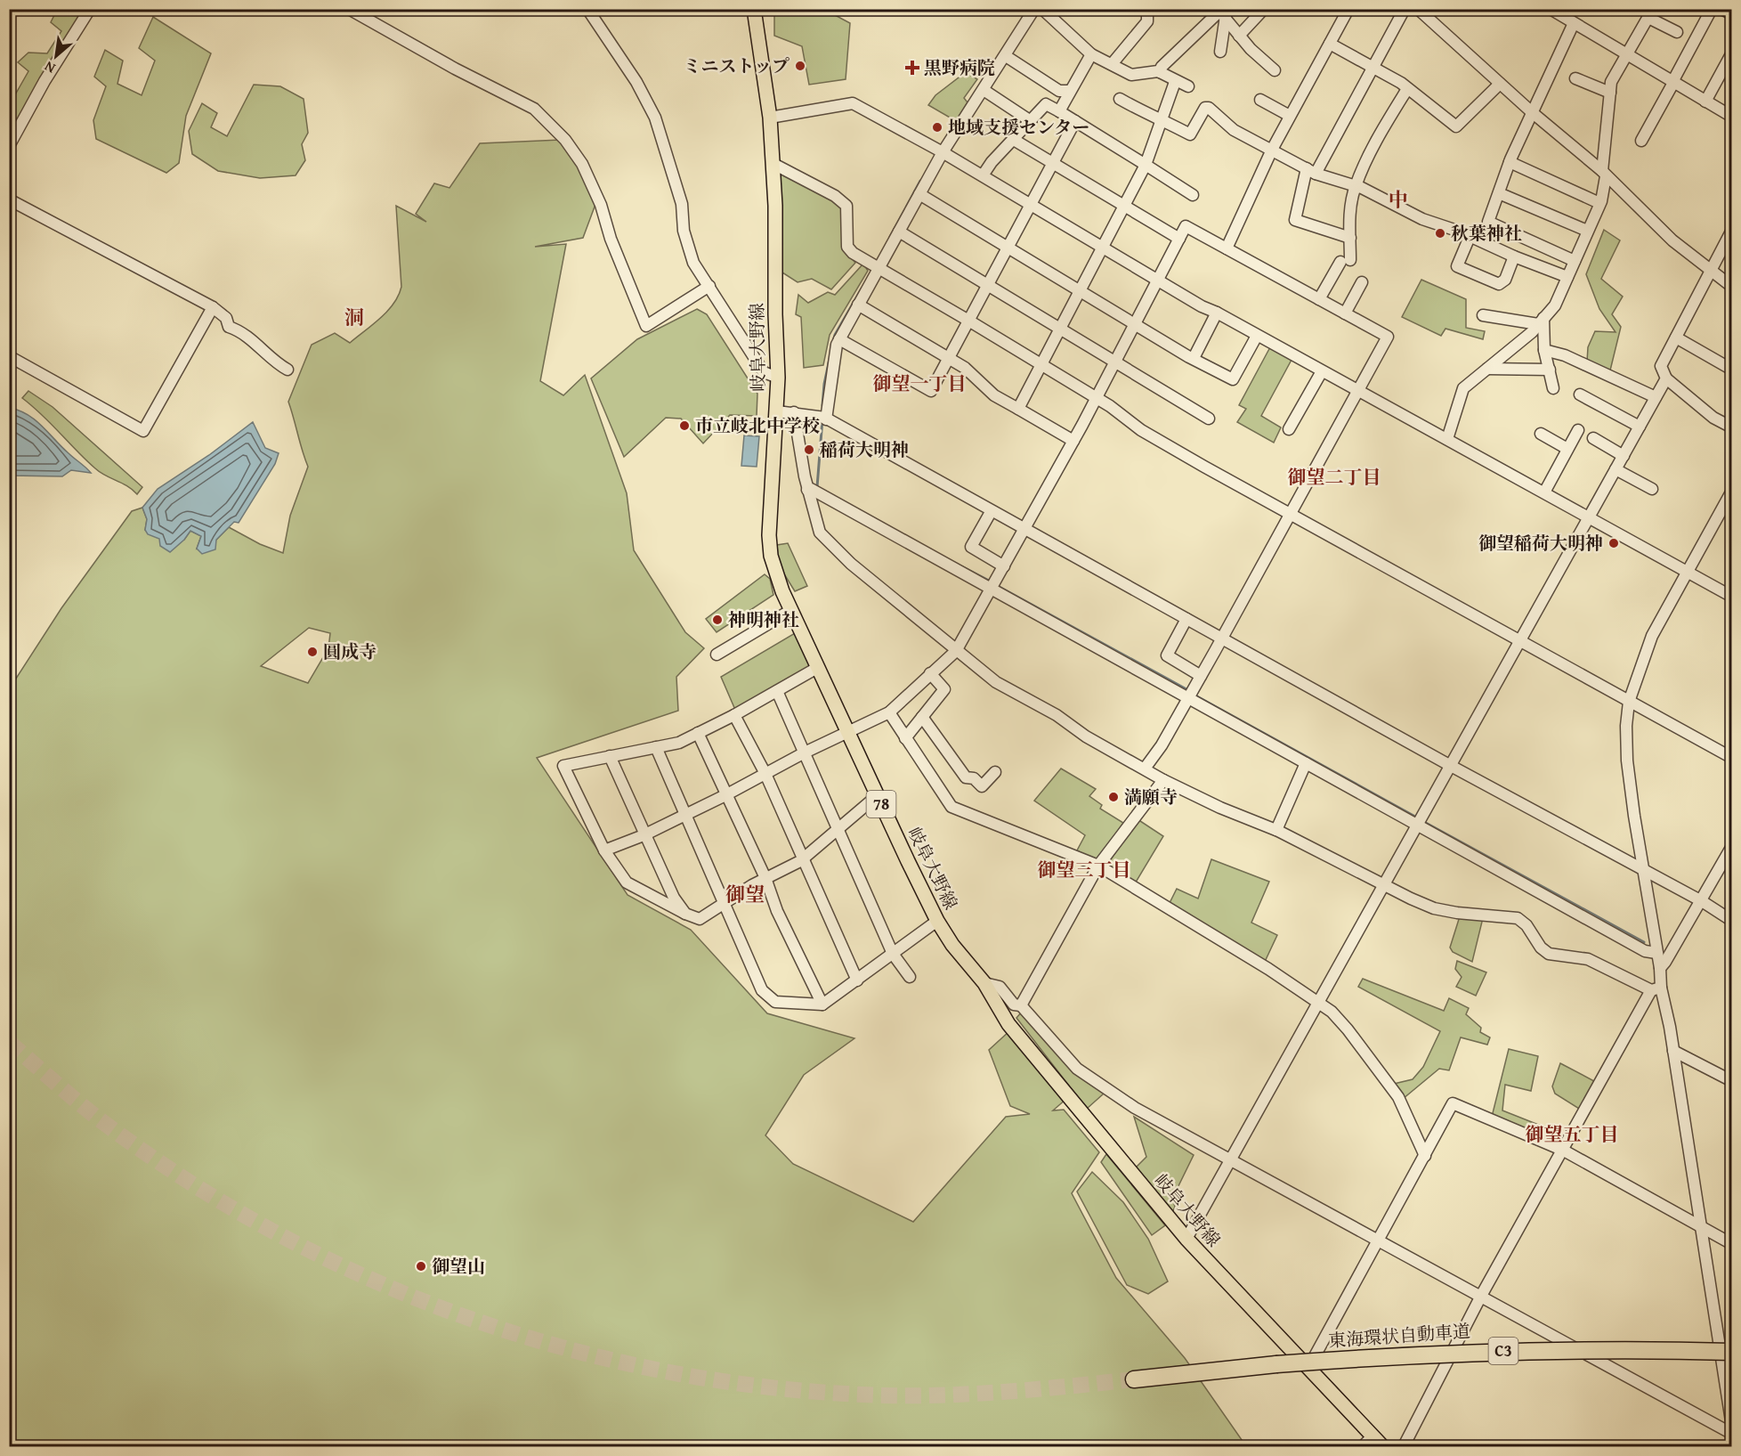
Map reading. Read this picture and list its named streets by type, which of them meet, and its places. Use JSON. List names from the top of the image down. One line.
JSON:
{"streets":{"highway":["東海環状自動車道","C3"],"main road":["岐阜大野線","78"]},"districts":["中","洞","御望一丁目","御望二丁目","御望三丁目","御望","御望五丁目"],"places":{"other":["ミニストップ","地域支援センター","秋葉神社","市立岐北中学校","稲荷大明神","御望稲荷大明神","神明神社","圓成寺","満願寺","御望山"],"health":["黒野病院"]},"north":"bottom left"}
